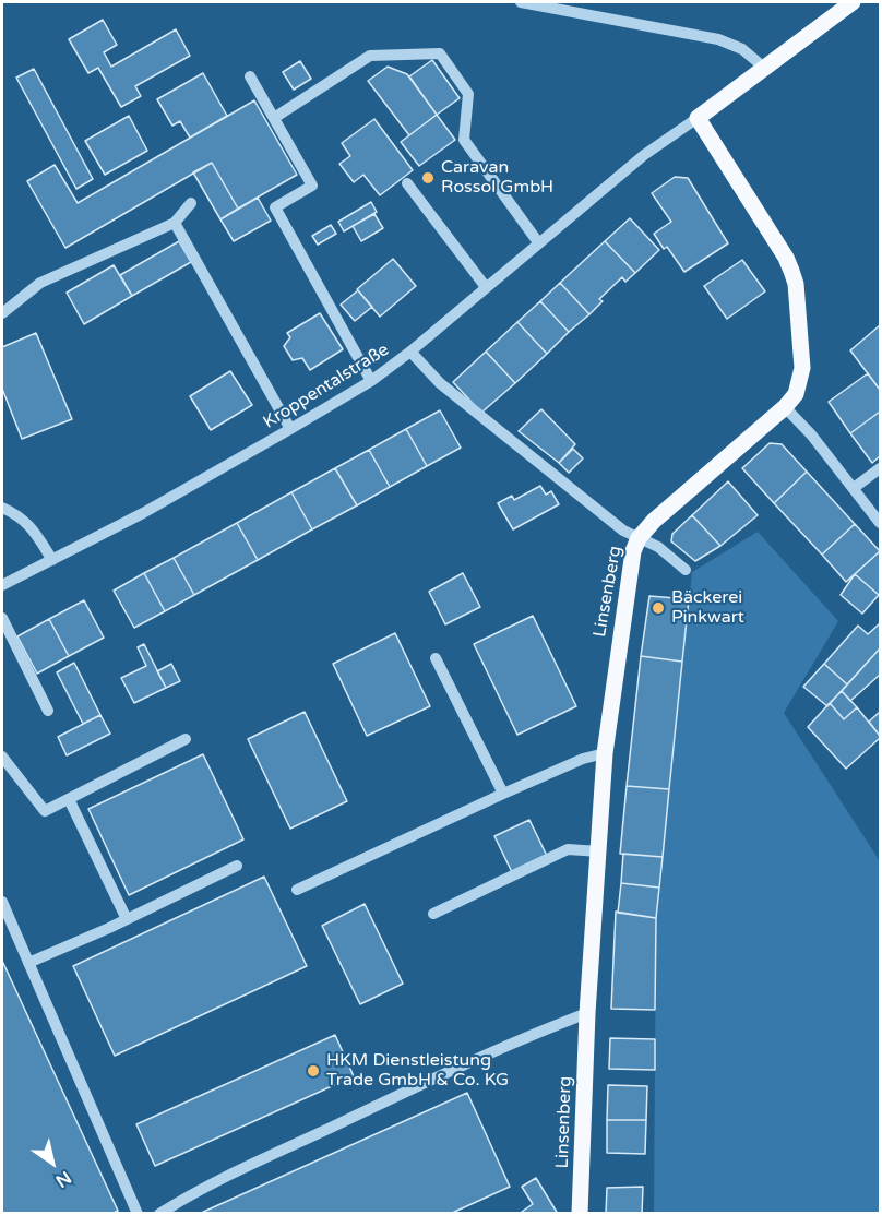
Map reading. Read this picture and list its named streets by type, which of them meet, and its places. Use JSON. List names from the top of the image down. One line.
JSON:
{"streets":{"main road":["Linsenberg"],"street":["Kroppentalstraße"]},"crossings":[["Kroppentalstraße","Linsenberg"]],"places":["Caravan Rossol GmbH","Bäckerei Pinkwart","HKM Dienstleistung Trade GmbH & Co. KG"],"north":"bottom right"}
